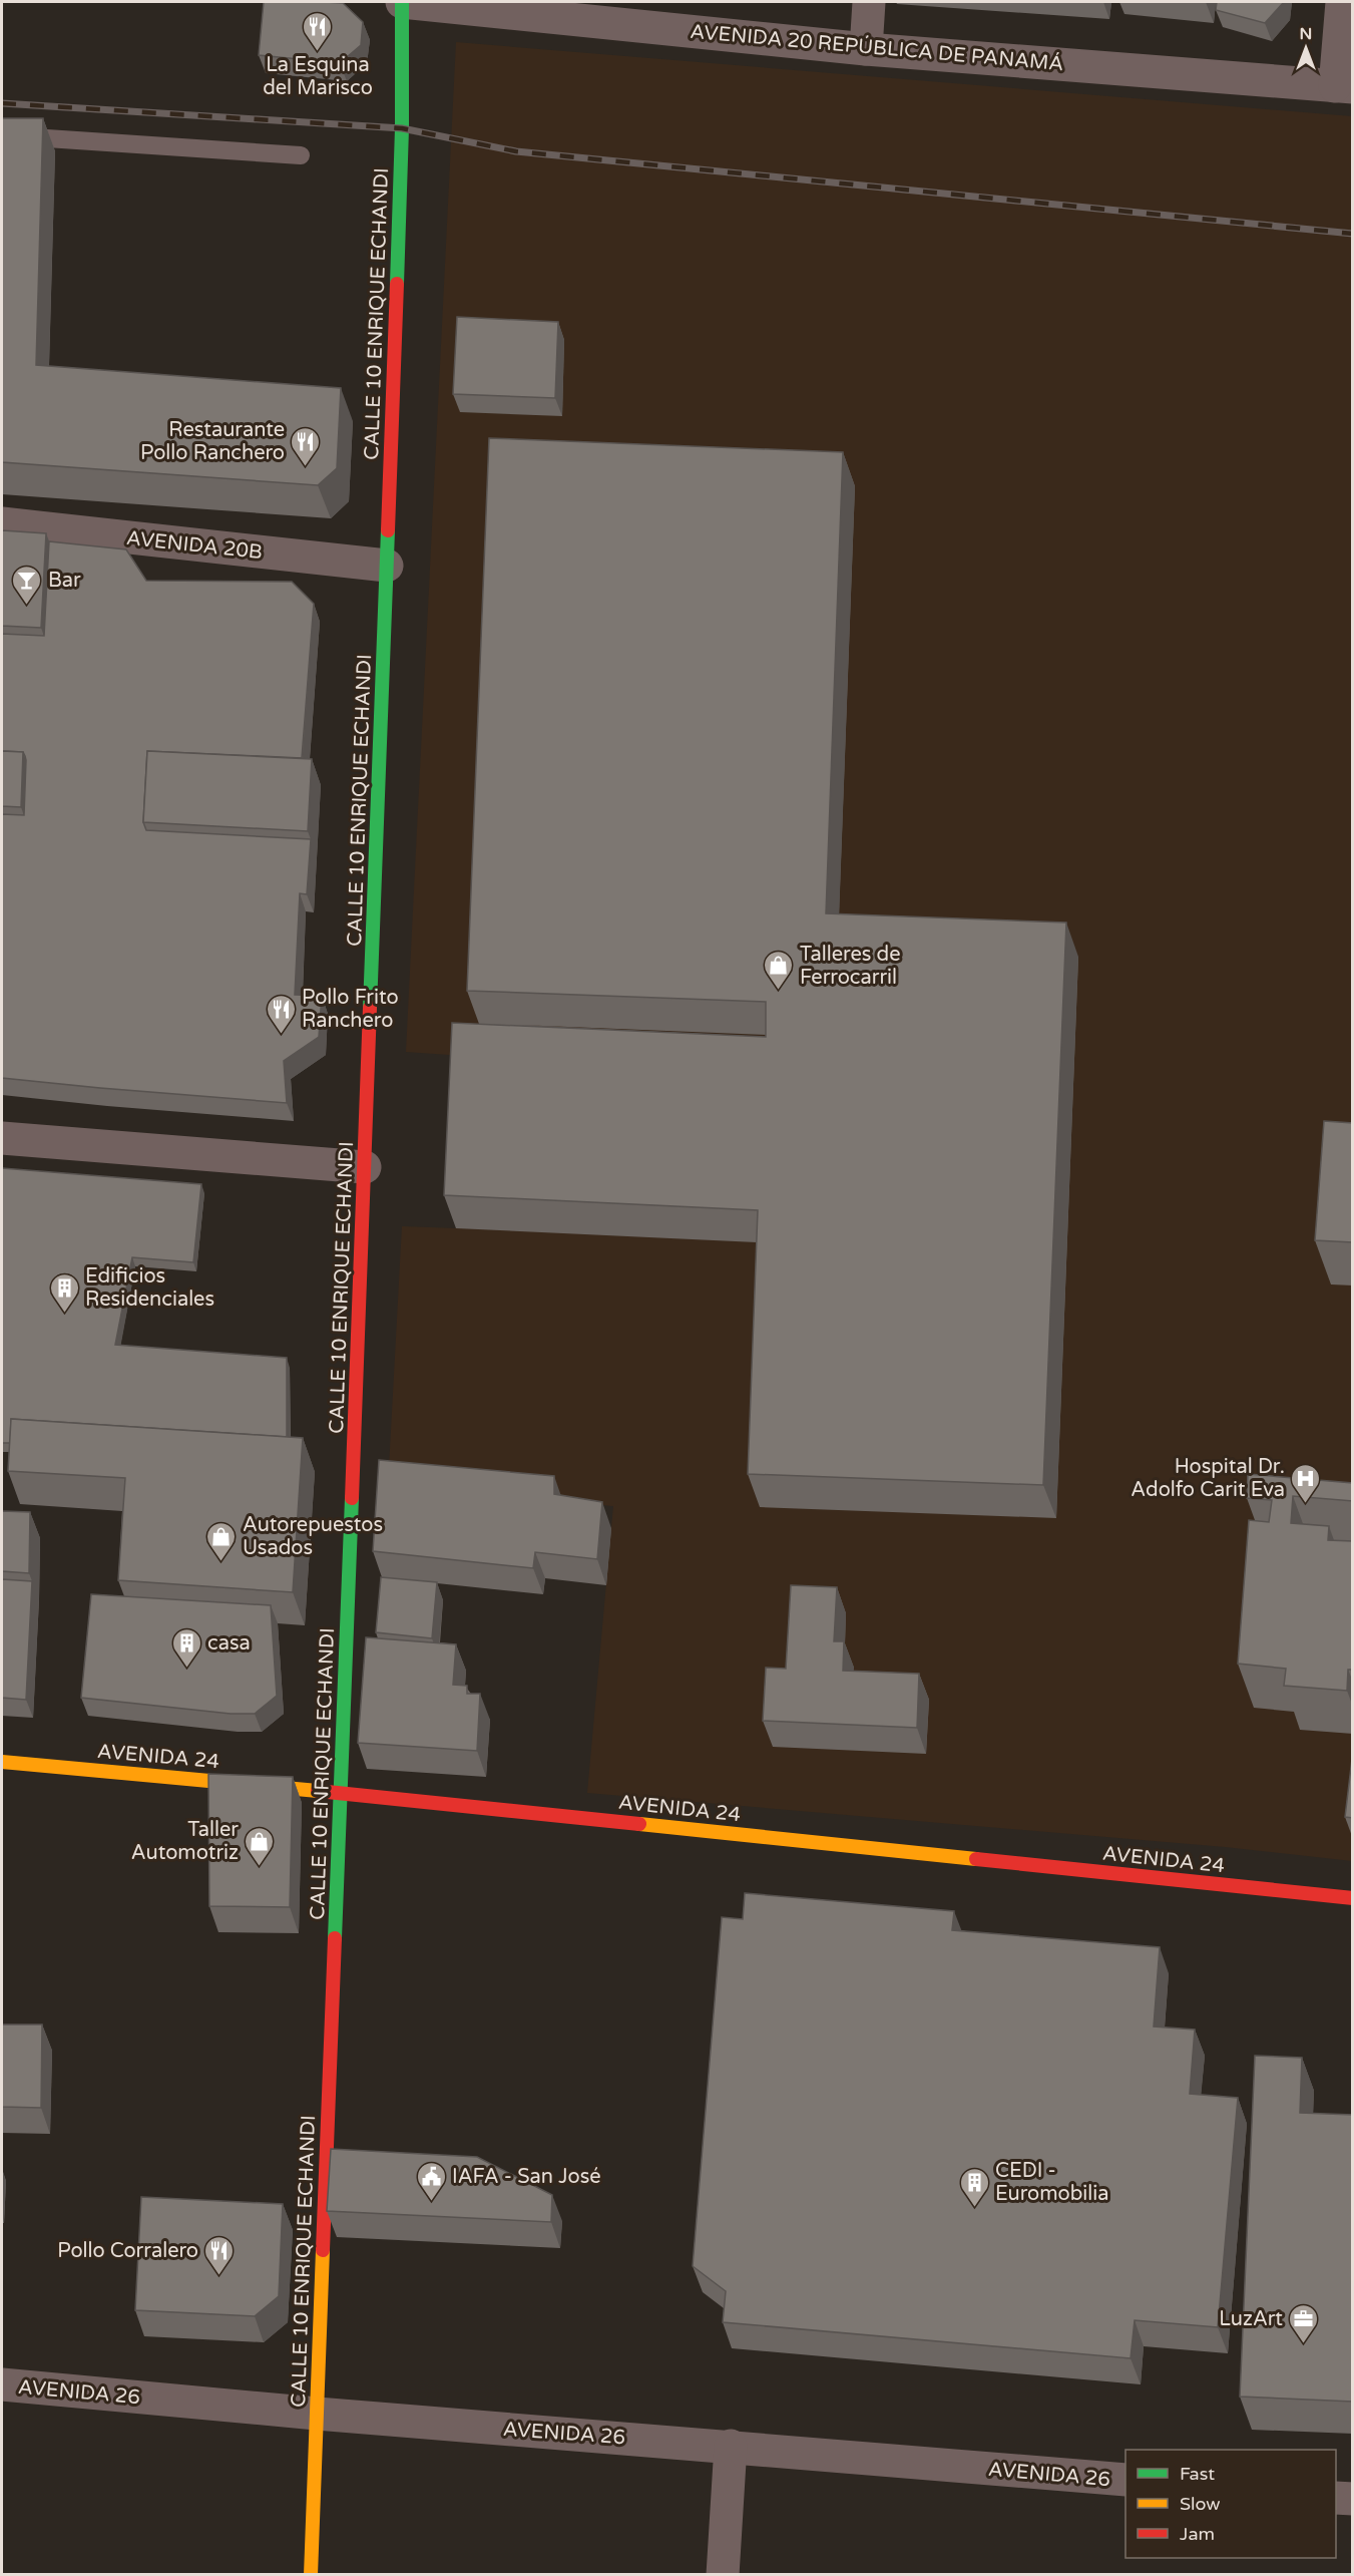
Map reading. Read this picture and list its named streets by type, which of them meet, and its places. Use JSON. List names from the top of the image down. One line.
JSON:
{"streets":{"street":["AVENIDA 20 REPÚBLICA DE PANAMÁ","CALLE 10 ENRIQUE ECHANDI","AVENIDA 20B","AVENIDA 24","AVENIDA 26"]},"crossings":[["AVENIDA 20 REPÚBLICA DE PANAMÁ","CALLE 10 ENRIQUE ECHANDI"],["CALLE 10 ENRIQUE ECHANDI","AVENIDA 20B"],["CALLE 10 ENRIQUE ECHANDI","AVENIDA 24"],["CALLE 10 ENRIQUE ECHANDI","AVENIDA 26"]],"places":{"restaurant":["La Esquina del Marisco","Restaurante Pollo Ranchero","Pollo Frito Ranchero","Pollo Corralero"],"bar":["Bar"],"shop":["Talleres de Ferrocarril","Autorepuestos Usados","Taller Automotriz"],"building":["Edificios Residenciales","casa","CEDI - Euromobilia"],"hospital":["Hospital Dr. Adolfo Carit Eva"],"public building":["IAFA - San José"],"office":["LuzArt"]},"legend":["Fast","Slow","Jam"],"north":"top"}
